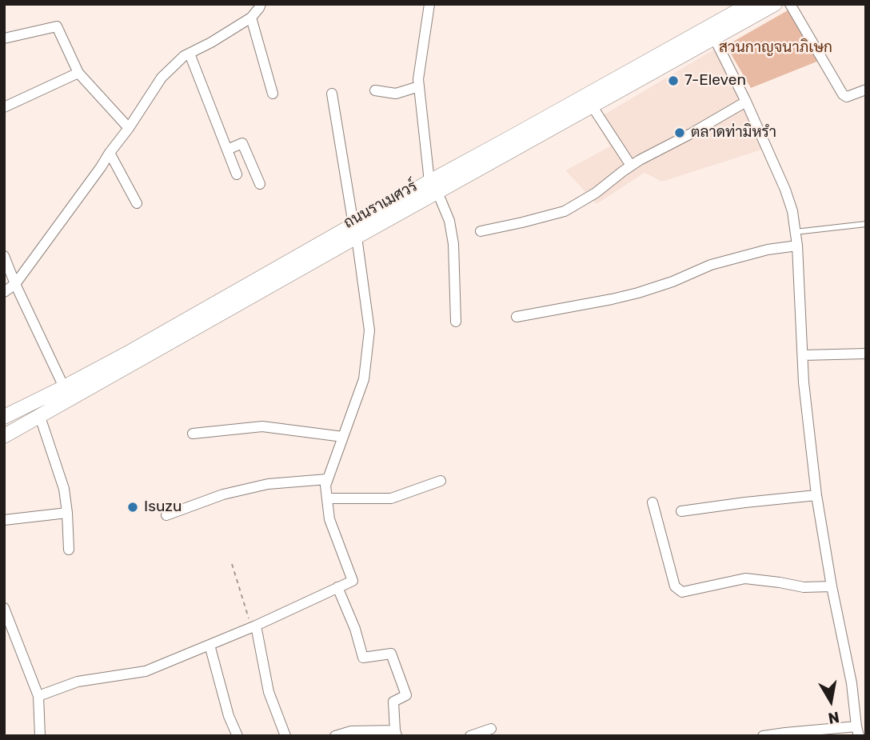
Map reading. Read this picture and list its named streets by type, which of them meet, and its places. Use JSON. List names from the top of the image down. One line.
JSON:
{"streets":{"main road":["ถนนราเมศวร์"]},"parks":["สวนกาญจนาภิเษก"],"places":["7-Eleven","ตลาดท่ามิหรำ","Isuzu"],"north":"bottom"}
